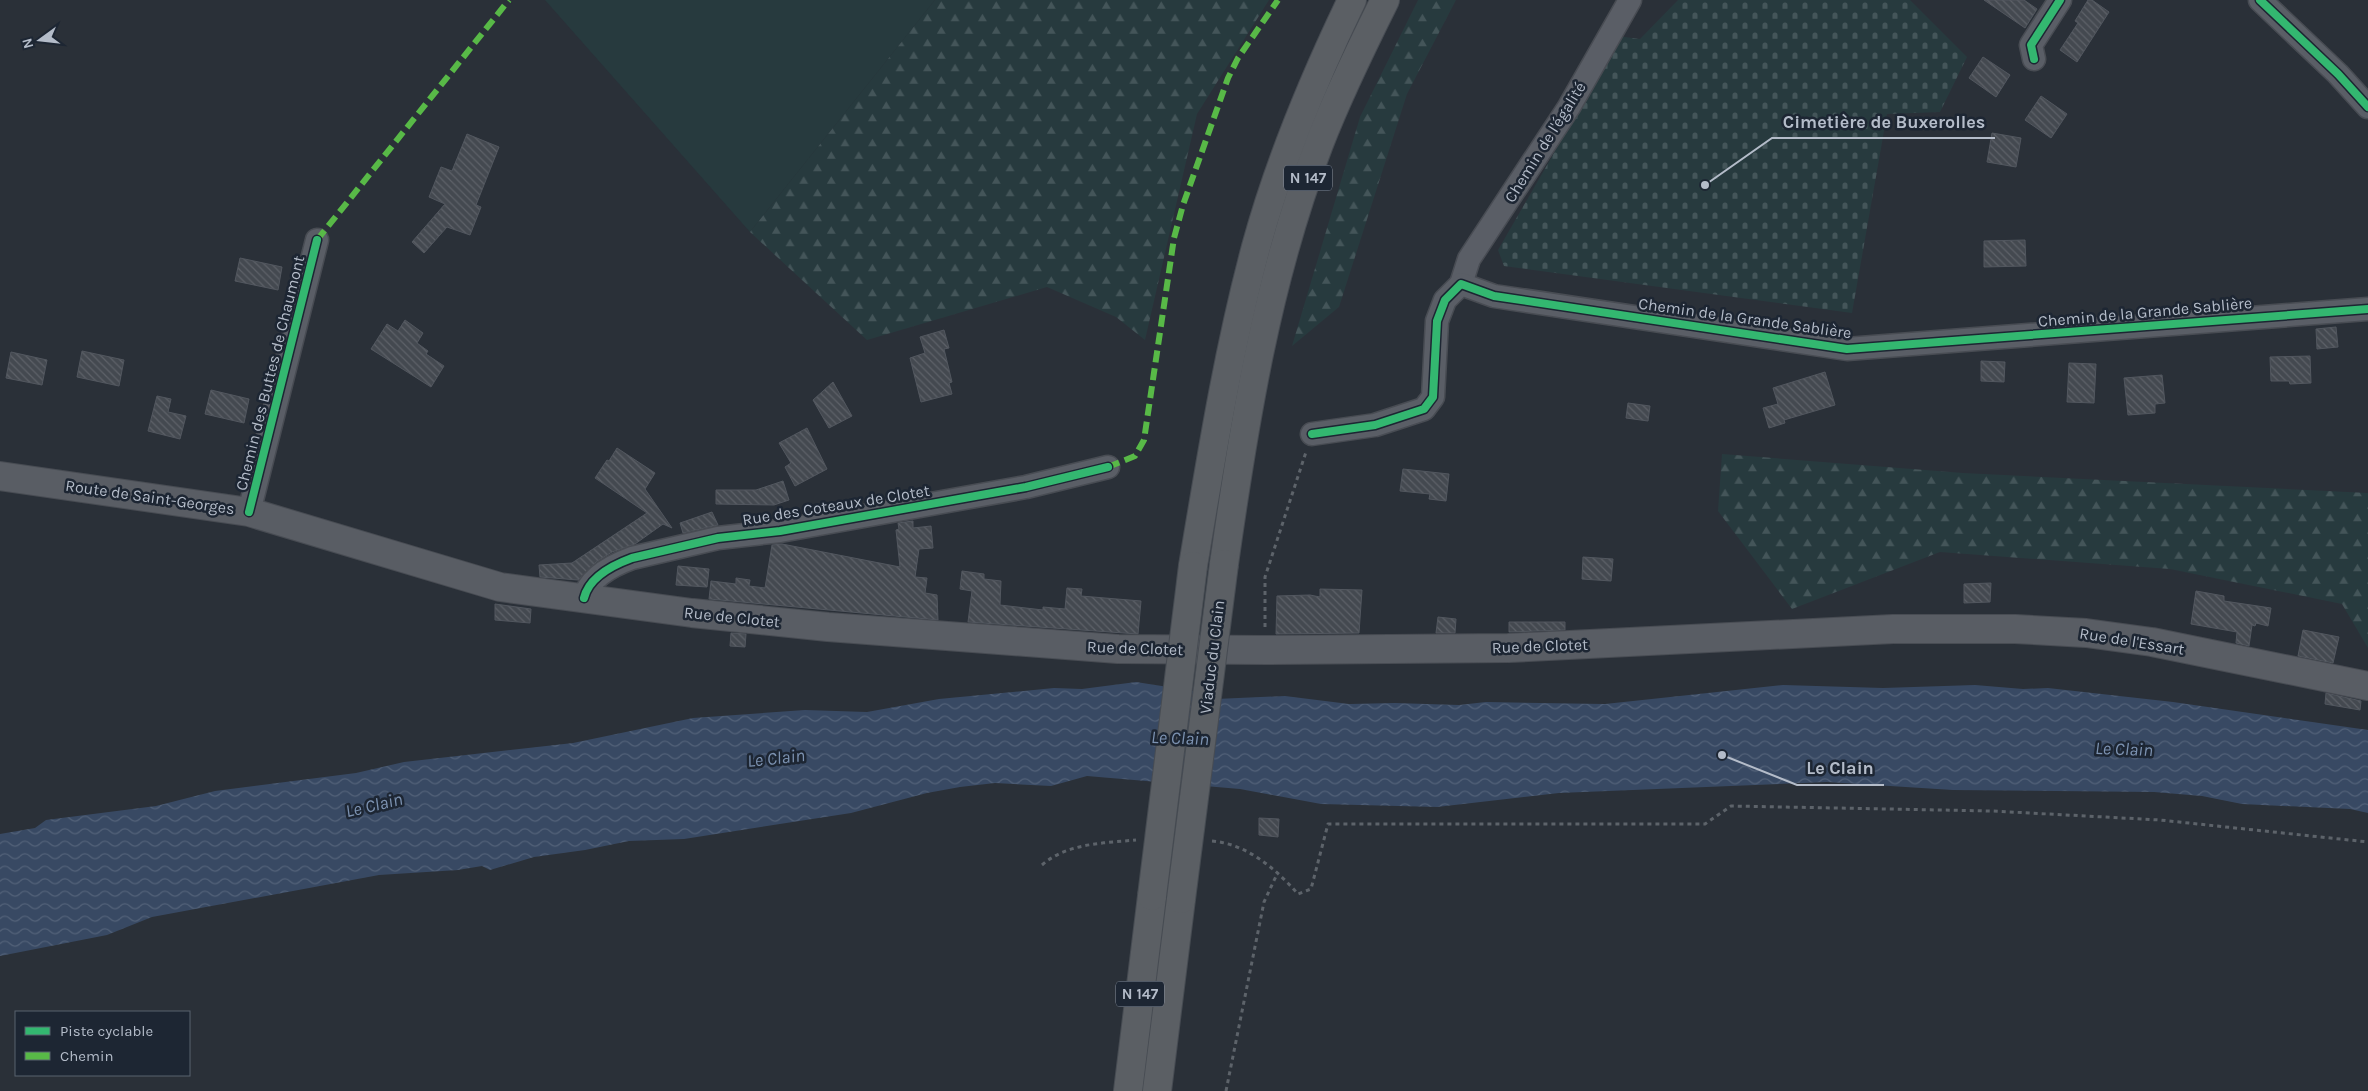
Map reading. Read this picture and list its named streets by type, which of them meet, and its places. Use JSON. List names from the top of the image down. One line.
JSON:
{"streets":{"highway":["N 147","Viaduc du Clain"],"main road":["Route de Saint-Georges","Rue de Clotet","Rue de l'Essart"],"street":["Chemin de l'égalité","Chemin de la Grande Sablière","Chemin des Buttes de Chaumont","Rue des Coteaux de Clotet"]},"crossings":[["Chemin de l'égalité","Chemin de la Grande Sablière"],["Chemin des Buttes de Chaumont","Route de Saint-Georges"],["Route de Saint-Georges","Rue de Clotet"],["Rue des Coteaux de Clotet","Rue de Clotet"],["Rue de Clotet","Rue de l'Essart"]],"water":["Le Clain"],"places":["Cimetière de Buxerolles","Le Clain"],"legend":["Piste cyclable","Chemin"],"north":"left"}
